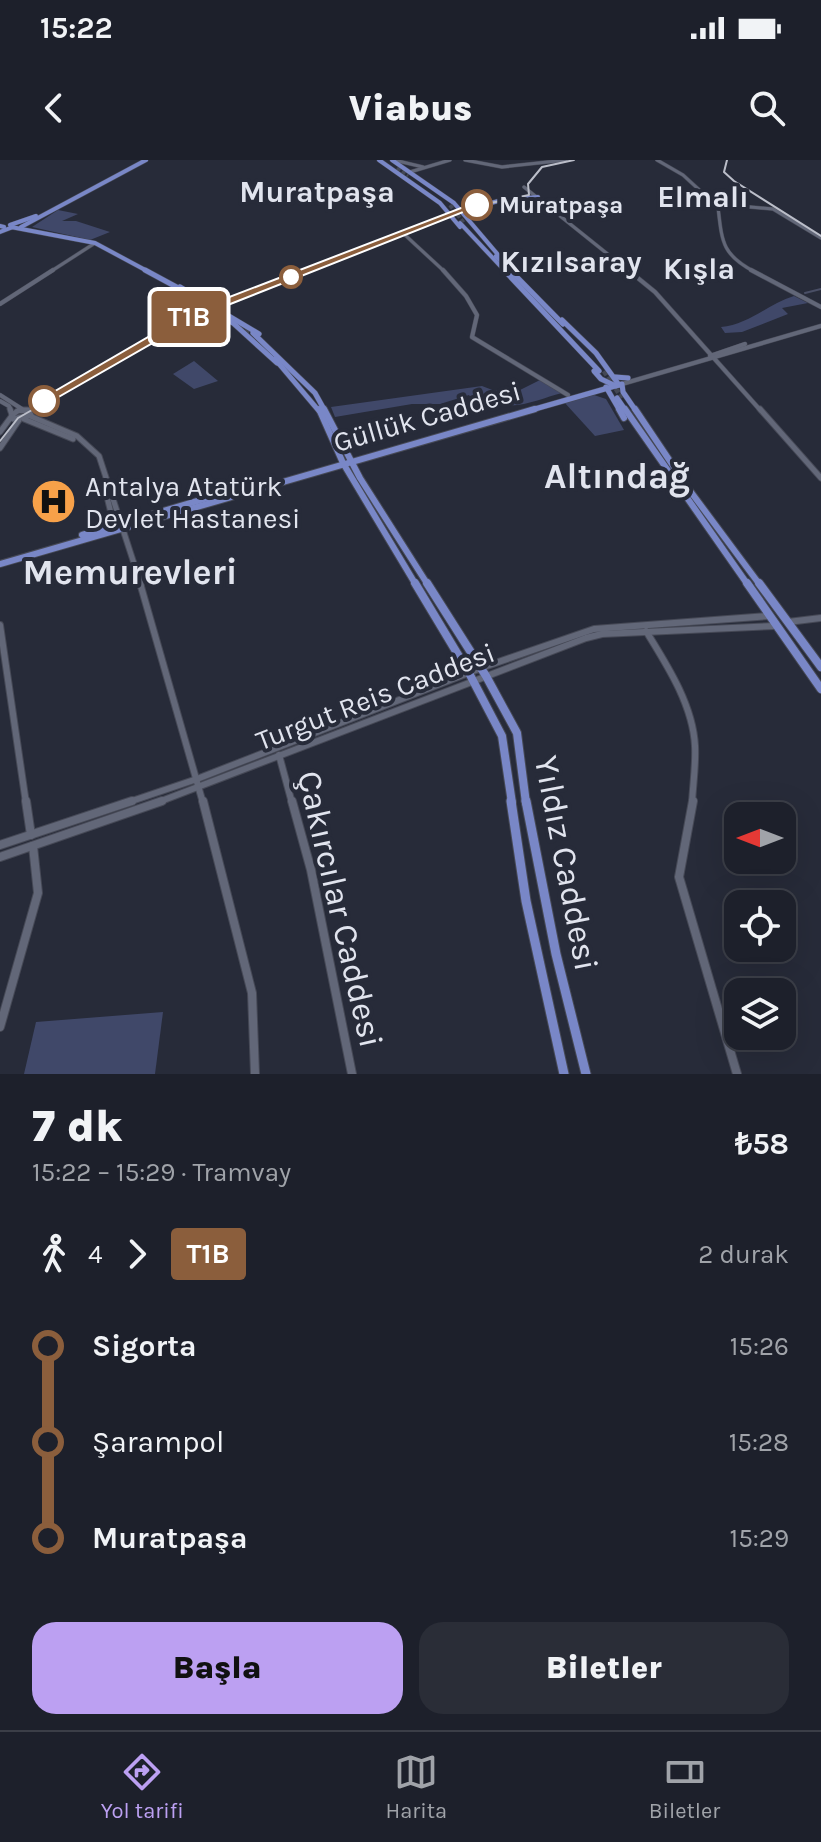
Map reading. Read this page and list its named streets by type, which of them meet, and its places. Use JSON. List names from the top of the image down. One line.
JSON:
{"streets":{"main road":["Güllük Caddesi","Turgut Reis Caddesi","Yıldız Caddesi","Çakırcılar Caddesi"]},"crossings":[["Güllük Caddesi","Yıldız Caddesi"],["Turgut Reis Caddesi","Yıldız Caddesi"],["Turgut Reis Caddesi","Çakırcılar Caddesi"]],"districts":["Muratpaşa","Elmalı","Kızılsaray","Kışla","Altındağ","Memurevleri"],"places":{"other":["Muratpaşa"],"hospital":["Antalya Atatürk Devlet Hastanesi"]},"lines":["tram line T1B"],"north":"left","page":{"status":"15:22","header":"Viabus","on_map":"T1B","heading":["7 dk","15:22 – 15:29 · Tramvay","₺58"],"legs":["4","T1B","2 durak"],"list":[{"name":"Sigorta","value":"15:26"},{"name":"Şarampol","value":"15:28"},{"name":"Muratpaşa","value":"15:29"}],"buttons":["Başla","Biletler"],"tabs":["Yol tarifi","Harita","Biletler"]}}
